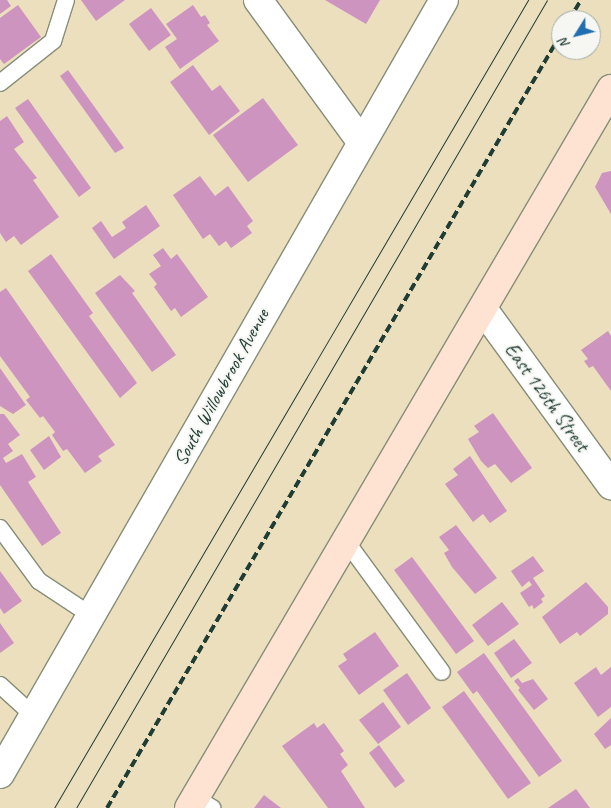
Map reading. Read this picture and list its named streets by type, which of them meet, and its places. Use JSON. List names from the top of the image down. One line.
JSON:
{"streets":{"street":["South Willowbrook Avenue","East 126th Street"]},"north":"bottom left"}
